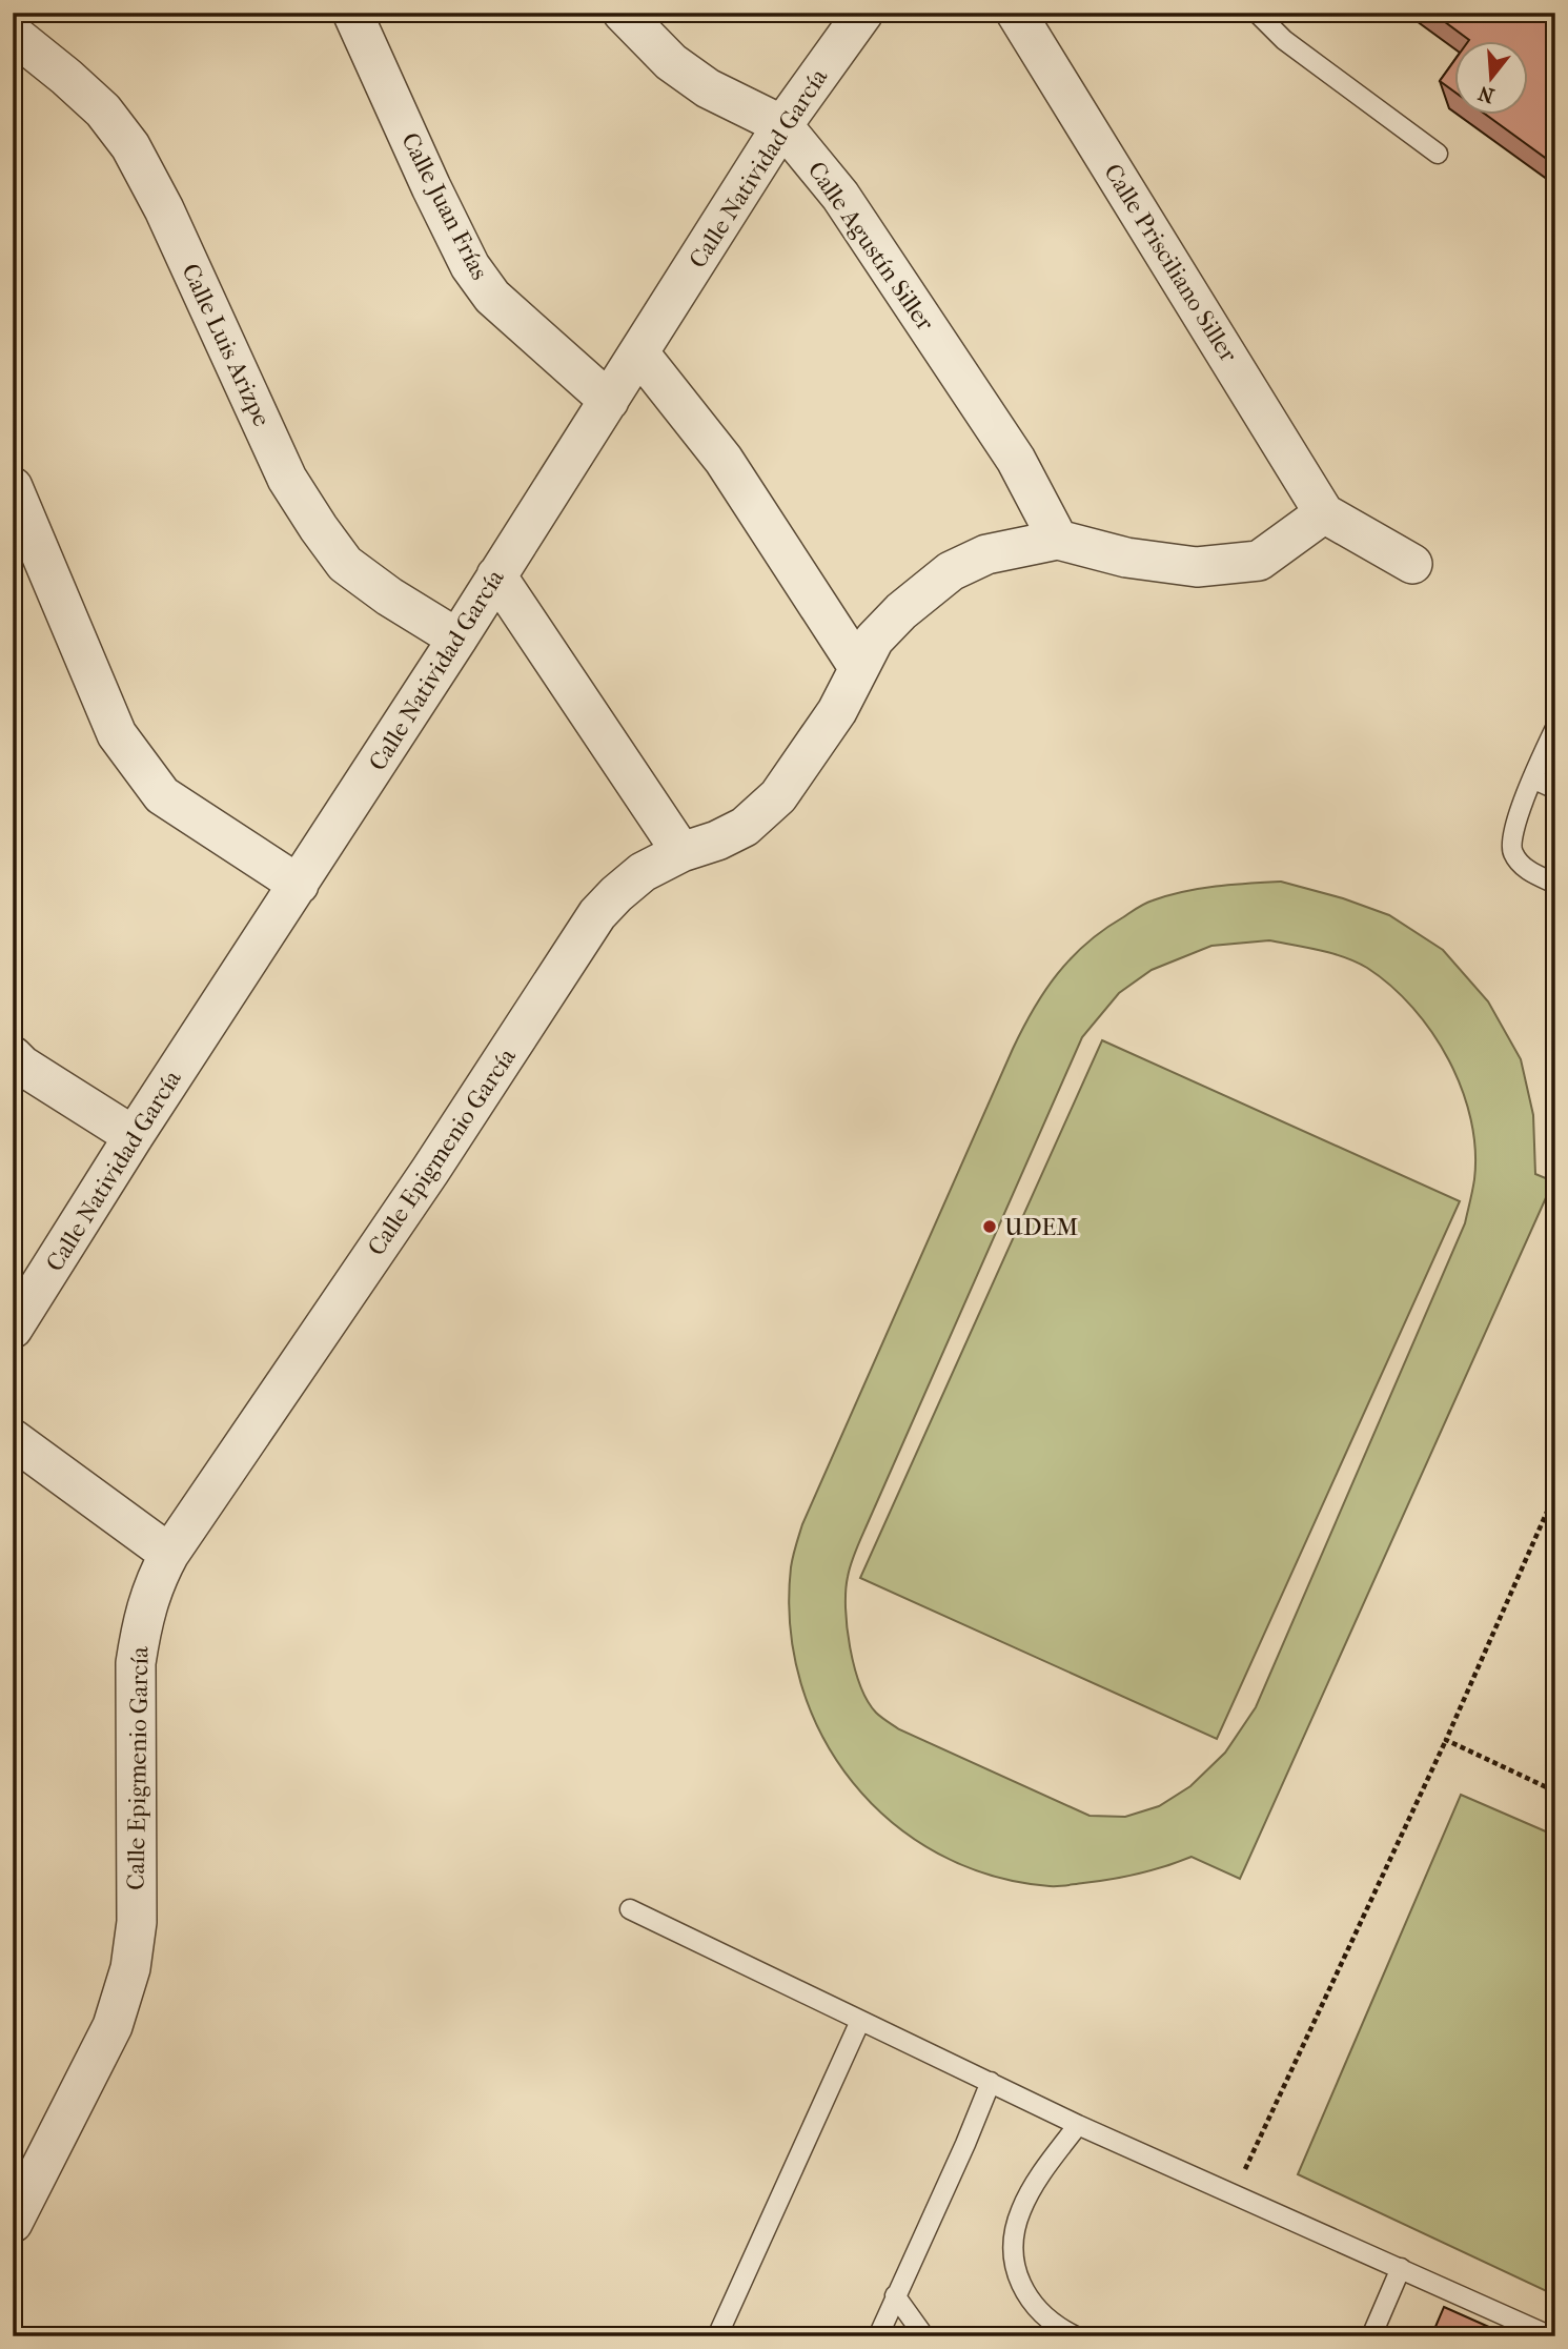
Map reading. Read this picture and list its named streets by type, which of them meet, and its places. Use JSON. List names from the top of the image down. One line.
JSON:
{"streets":{"street":["Calle Natividad García","Calle Juan Frías","Calle Agustín Siller","Calle Prisciliano Siller","Calle Luis Arizpe","Calle Epigmenio García"]},"crossings":[["Calle Natividad García","Calle Juan Frías"],["Calle Natividad García","Calle Agustín Siller"],["Calle Natividad García","Calle Luis Arizpe"],["Calle Agustín Siller","Calle Epigmenio García"],["Calle Prisciliano Siller","Calle Epigmenio García"]],"places":["UDEM"],"north":"bottom"}
